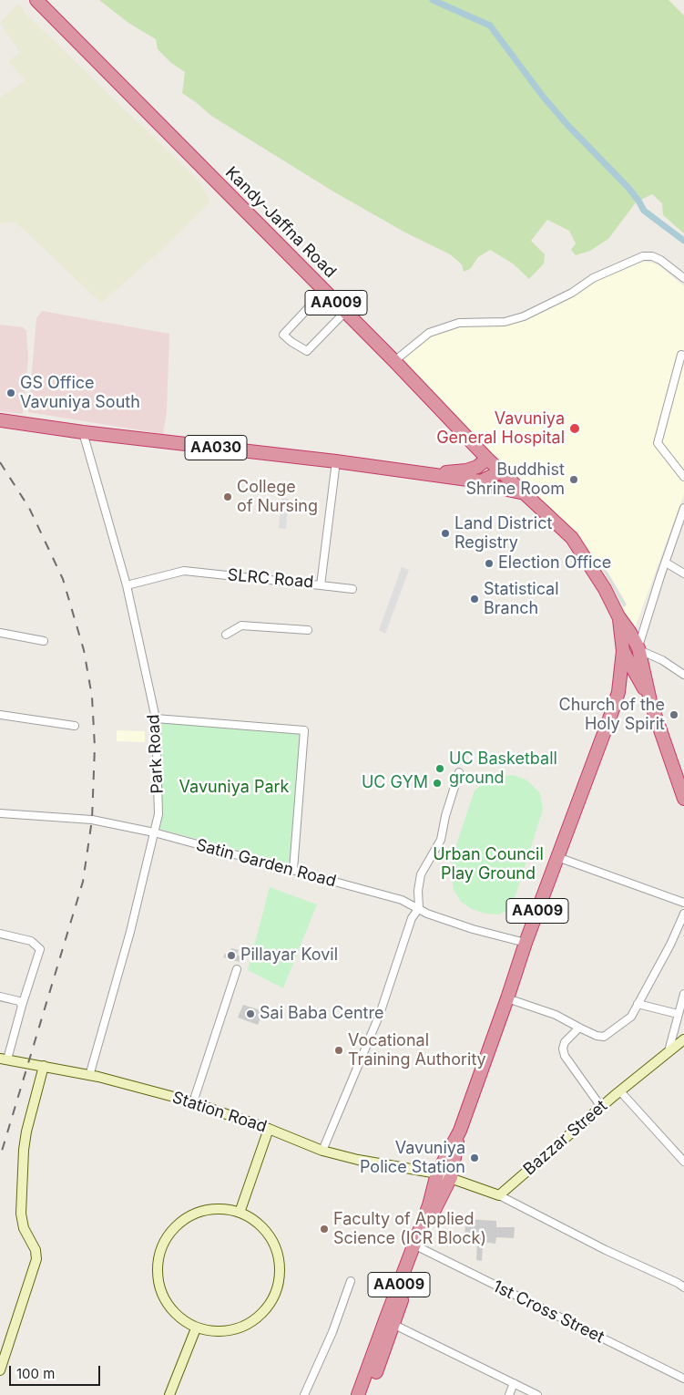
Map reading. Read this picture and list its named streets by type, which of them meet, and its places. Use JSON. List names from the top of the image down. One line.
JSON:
{"streets":{"highway":["Kandy-Jaffna Road","AA009","AA030"],"street":["SLRC Road","Park Road","Satin Garden Road","Station Road","Bazzar Street","1st Cross Street"]},"crossings":[["Kandy-Jaffna Road","AA009"],["Kandy-Jaffna Road","AA030"],["AA009","Satin Garden Road"],["AA009","Station Road"],["AA009","1st Cross Street"],["AA030","SLRC Road"],["AA030","Park Road"],["SLRC Road","Park Road"],["Park Road","Satin Garden Road"],["Park Road","Station Road"]],"parks":["Vavuniya Park","Urban Council Play Ground"],"places":["GS Office Vavuniya South","Vavuniya General Hospital","Buddhist Shrine Room","College of Nursing","Land District Registry","Election Office","Statistical Branch","Church of the Holy Spirit","UC Basketball ground","UC GYM","Pillayar Kovil","Sai Baba Centre","Vocational Training Authority","Vavuniya Police Station","Faculty of Applied Science (ICR Block)"],"scale_bar":"100 m"}
